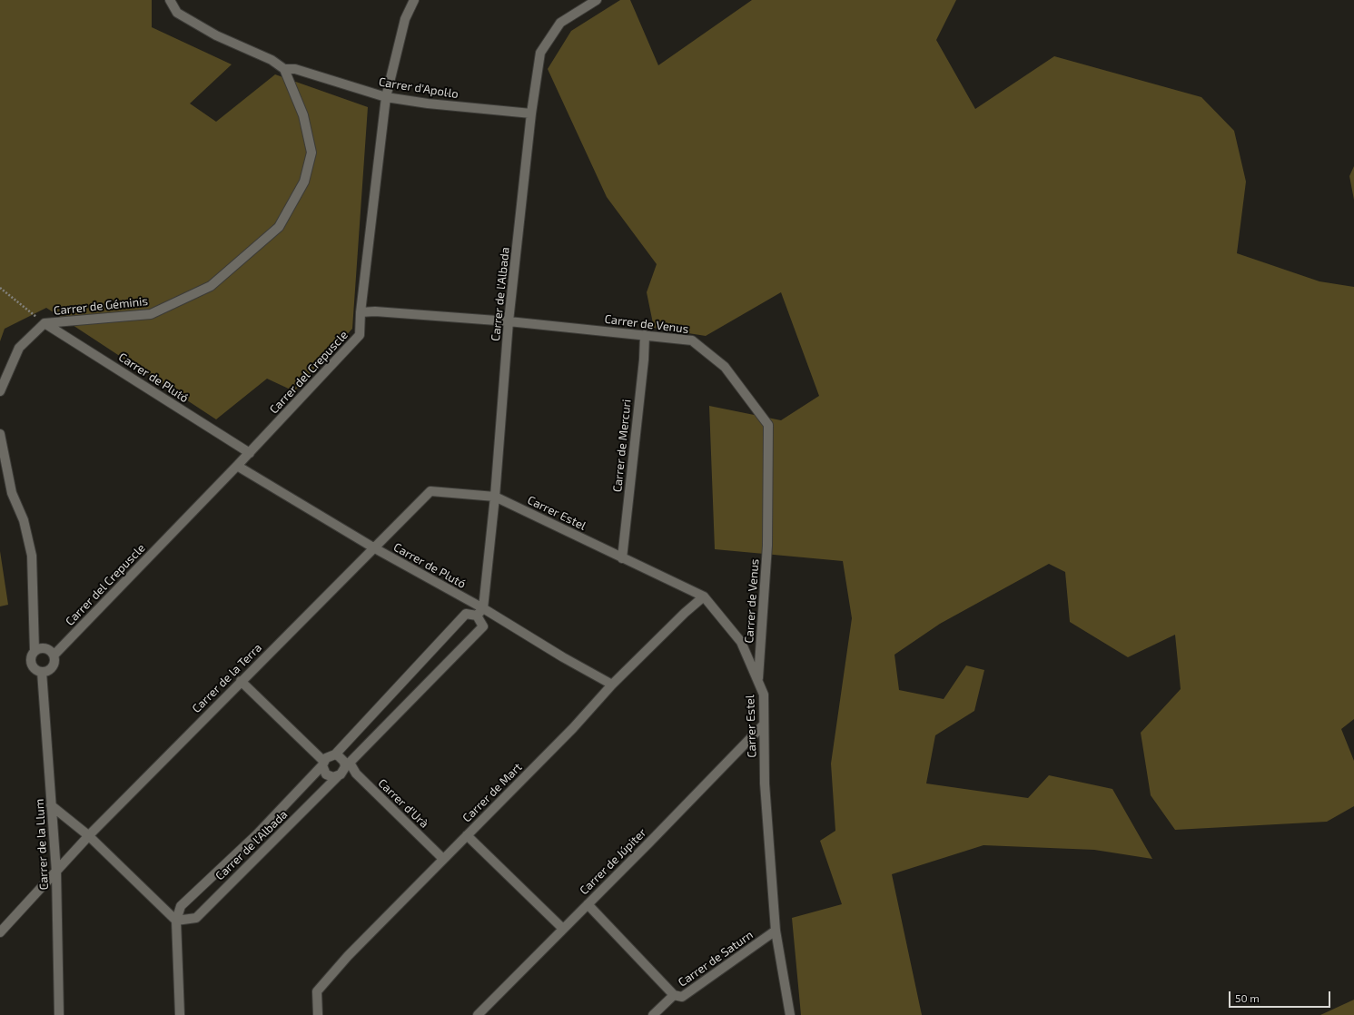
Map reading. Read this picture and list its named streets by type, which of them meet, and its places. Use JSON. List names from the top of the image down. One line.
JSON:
{"streets":{"street":["Carrer d'Apol·lo","Carrer de l'Albada","Carrer de Géminis","Carrer de Venus","Carrer del Crepuscle","Carrer de Plutó","Carrer de Mercuri","Carrer Estel","Carrer de la Terra","Carrer de Mart","Carrer d'Urà","Carrer de la Llum","Carrer de Júpiter","Carrer de Saturn"]},"crossings":[["Carrer d'Apol·lo","Carrer de l'Albada"],["Carrer d'Apol·lo","Carrer de Géminis"],["Carrer d'Apol·lo","Carrer del Crepuscle"],["Carrer de l'Albada","Carrer de Venus"],["Carrer de l'Albada","Carrer de Plutó"],["Carrer de l'Albada","Carrer Estel"],["Carrer de l'Albada","Carrer de la Terra"],["Carrer de l'Albada","Carrer d'Urà"],["Carrer de Géminis","Carrer de Plutó"],["Carrer de Venus","Carrer del Crepuscle"],["Carrer de Venus","Carrer de Mercuri"],["Carrer de Venus","Carrer Estel"],["Carrer del Crepuscle","Carrer de Plutó"],["Carrer del Crepuscle","Carrer de la Llum"],["Carrer de Plutó","Carrer de la Terra"],["Carrer de Plutó","Carrer de Mart"],["Carrer de Mercuri","Carrer Estel"],["Carrer Estel","Carrer de la Terra"],["Carrer Estel","Carrer de Mart"],["Carrer Estel","Carrer de Júpiter"],["Carrer Estel","Carrer de Saturn"],["Carrer de la Terra","Carrer de la Llum"],["Carrer de Mart","Carrer d'Urà"]],"scale_bar":"50 m"}
